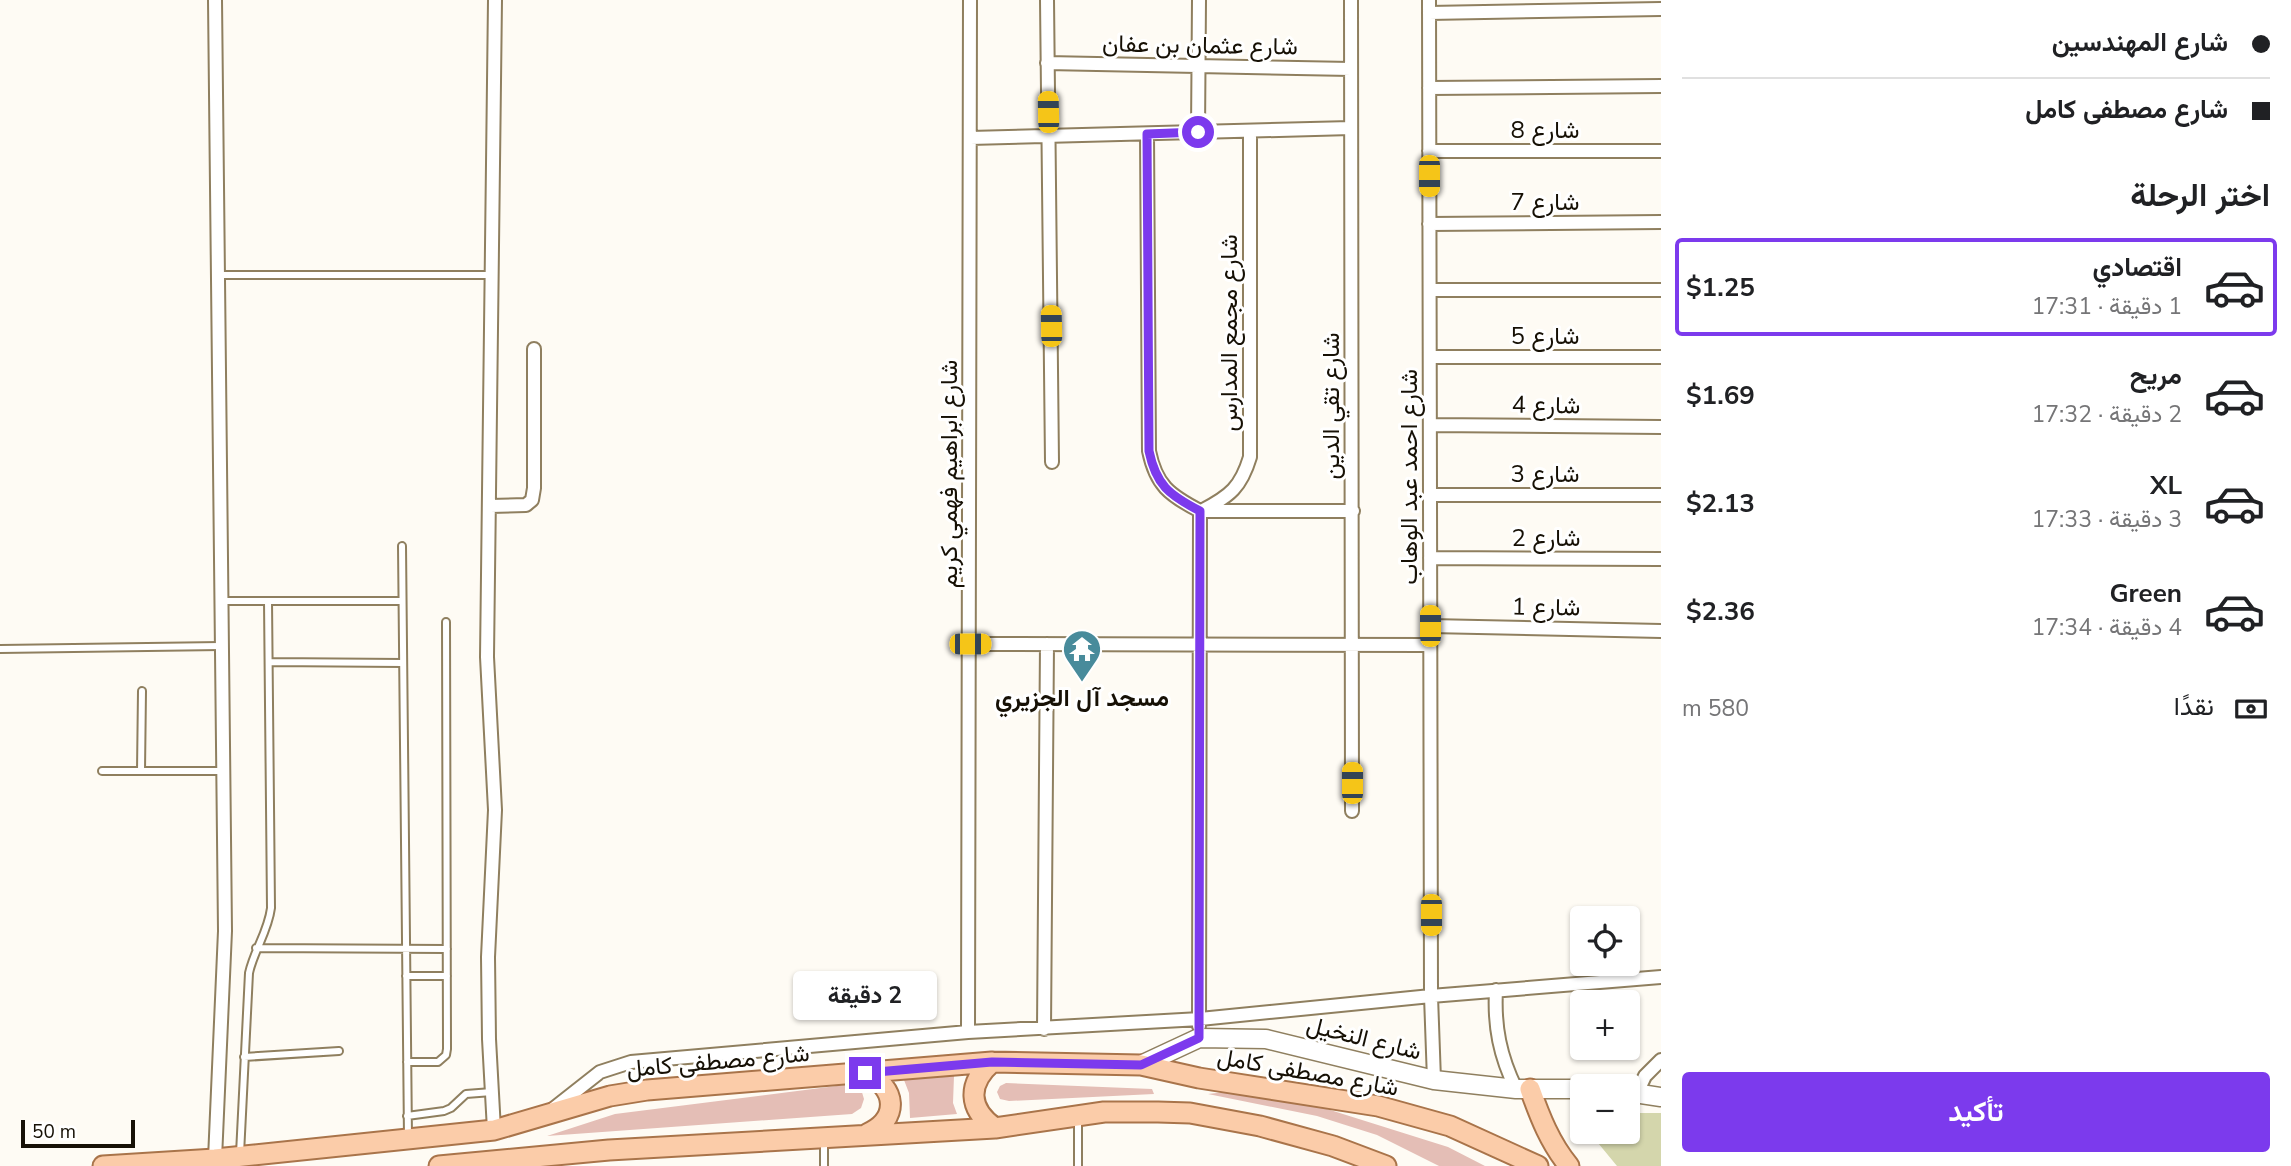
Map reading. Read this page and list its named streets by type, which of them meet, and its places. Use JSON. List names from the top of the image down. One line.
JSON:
{"streets":{"main road":["شارع النخيل","شارع مصطفى كامل"],"street":["شارع عثمان بن عفان","شارع 8","شارع 7","شارع مجمع المدارس","شارع 5","شارع 4","شارع تقي الدين","شارع ابراهيم فهمي كريم","شارع 3","شارع احمد عبد الوهاب","شارع 2","شارع 1"]},"crossings":[["شارع عثمان بن عفان","شارع تقي الدين"],["شارع 8","شارع احمد عبد الوهاب"],["شارع 7","شارع احمد عبد الوهاب"],["شارع 5","شارع احمد عبد الوهاب"],["شارع 4","شارع احمد عبد الوهاب"],["شارع 3","شارع احمد عبد الوهاب"],["شارع احمد عبد الوهاب","شارع 2"],["شارع احمد عبد الوهاب","شارع 1"],["شارع احمد عبد الوهاب","شارع النخيل"],["شارع النخيل","شارع مصطفى كامل"]],"places":{"temple":["مسجد آل الجزيري"]},"scale_bar":"50 m","page":{"banner":["شارع المهندسين","شارع مصطفى كامل"],"heading":"اختر الرحلة","list":[{"name":"اقتصادي","note":"1 دقيقة · 17:31","value":"$1.25"},{"name":"مريح","note":"2 دقيقة · 17:32","value":"$1.69"},{"name":"XL","note":"3 دقيقة · 17:33","value":"$2.13"},{"name":"Green","note":"4 دقيقة · 17:34","value":"$2.36"}],"pay":["نقدًا","580 m"],"map_buttons":["+","−"],"bubble":"2 دقيقة","buttons":"تأكيد","scale":"50 m"}}
